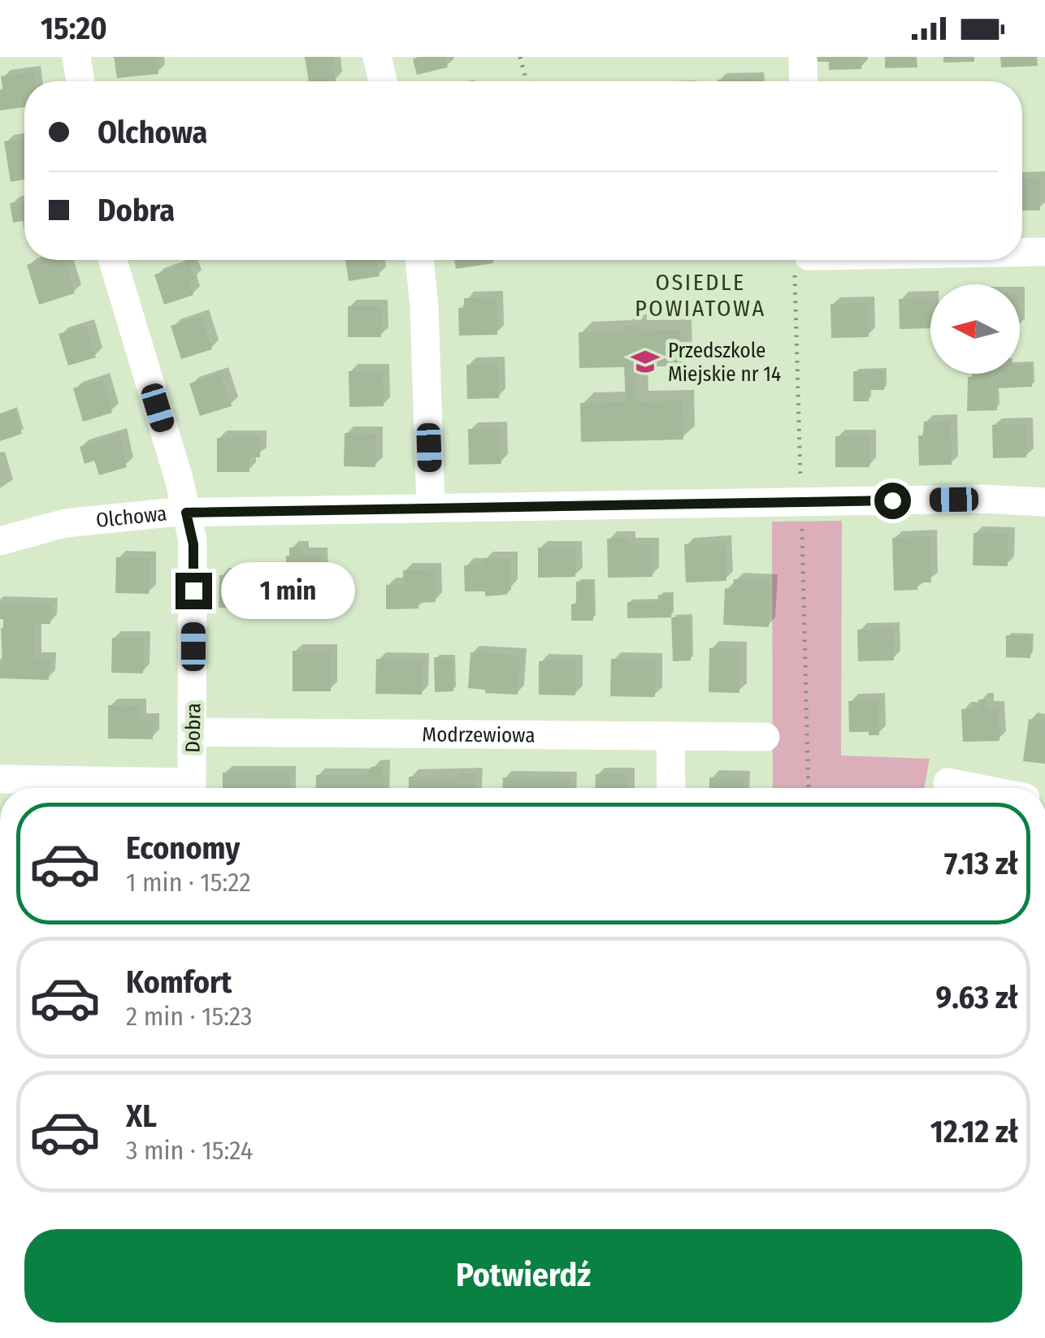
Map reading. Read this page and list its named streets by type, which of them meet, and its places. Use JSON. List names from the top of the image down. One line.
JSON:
{"streets":{"street":["Olchowa","Dobra","Modrzewiowa"]},"crossings":[["Olchowa","Dobra"],["Dobra","Modrzewiowa"]],"districts":["OSIEDLE POWIATOWA"],"places":{"school or university":["Przedszkole Miejskie nr 14"]},"north":"left","page":{"status":"15:20","banner":["Olchowa","Dobra"],"bubble":"1 min","list":[{"name":"Economy","note":"1 min · 15:22","value":"7.13 zł"},{"name":"Komfort","note":"2 min · 15:23","value":"9.63 zł"},{"name":"XL","note":"3 min · 15:24","value":"12.12 zł"}],"buttons":"Potwierdź"}}
